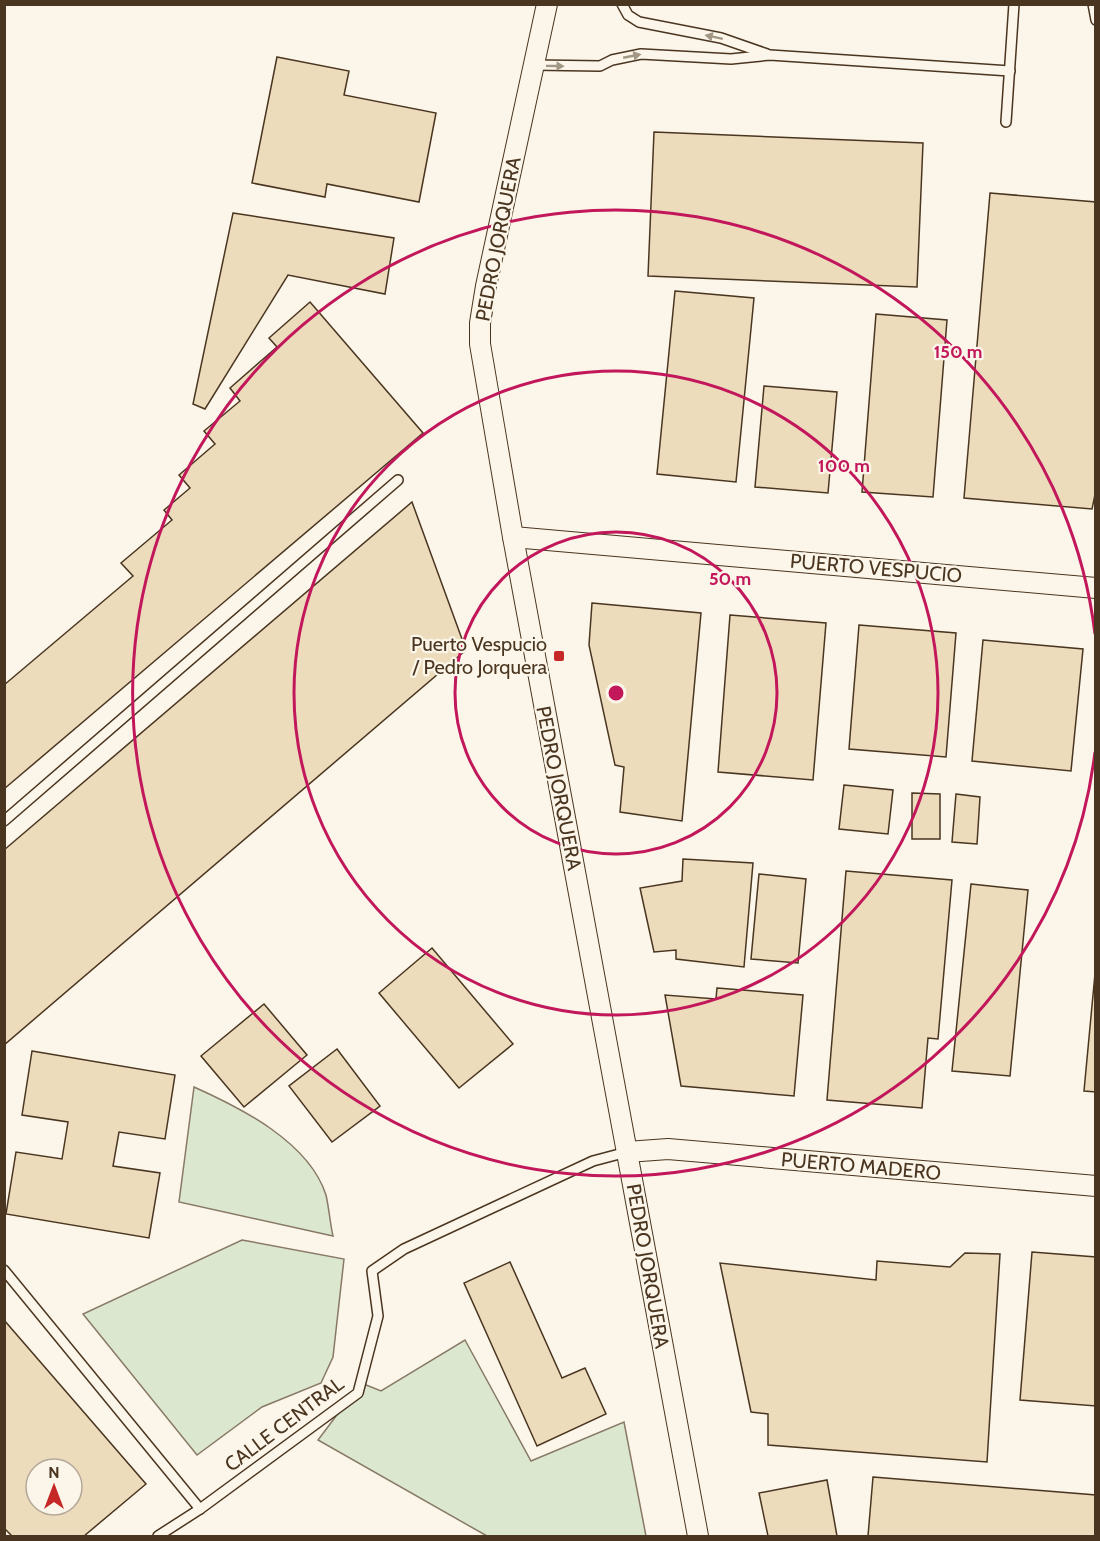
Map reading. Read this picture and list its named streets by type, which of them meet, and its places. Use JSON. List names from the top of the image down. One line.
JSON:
{"streets":{"street":["PEDRO JORQUERA","PUERTO VESPUCIO","PUERTO MADERO"],"lane":["CALLE CENTRAL"]},"crossings":[["PEDRO JORQUERA","PUERTO VESPUCIO"],["PEDRO JORQUERA","PUERTO MADERO"],["PEDRO JORQUERA","CALLE CENTRAL"],["PUERTO MADERO","CALLE CENTRAL"]],"places":{"transit":["Puerto Vespucio / Pedro Jorquera"]},"north":"top","rings":["150 m","100 m","50 m"]}
